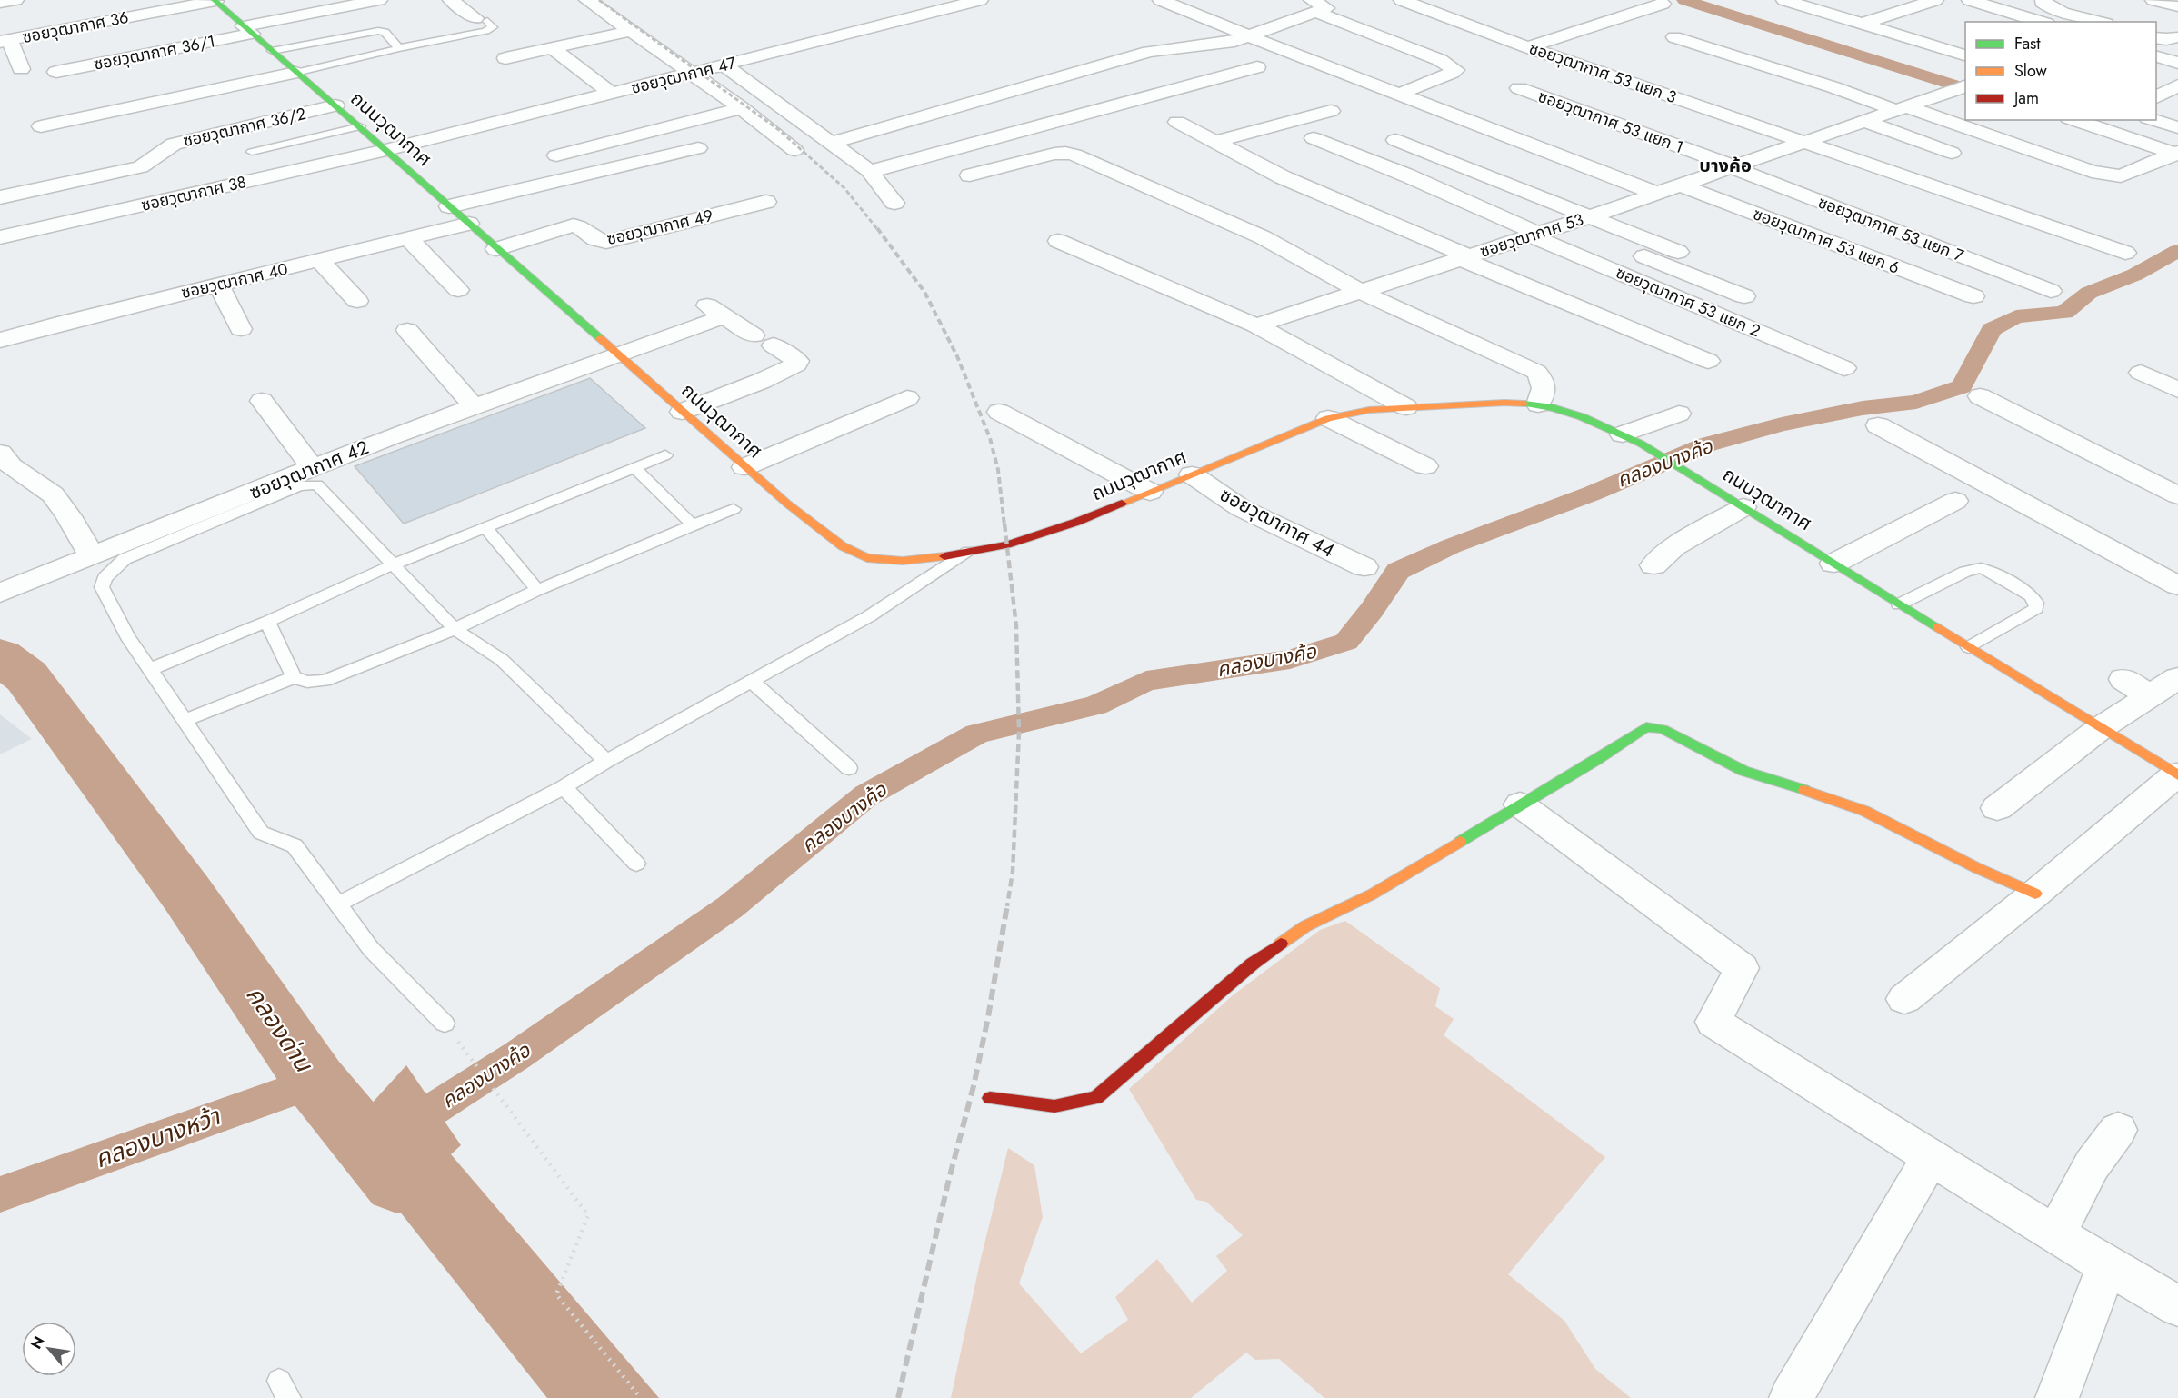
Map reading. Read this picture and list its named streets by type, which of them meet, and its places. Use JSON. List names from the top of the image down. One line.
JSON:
{"streets":{"main road":["ถนนวุฒากาศ"],"street":["ซอยวุฒากาศ 36","ซอยวุฒากาศ 36/1","ซอยวุฒากาศ 53 แยก 3","ซอยวุฒากาศ 47","ซอยวุฒากาศ 53 แยก 1","ซอยวุฒากาศ 36/2","ซอยวุฒากาศ 38","ซอยวุฒากาศ 49","ซอยวุฒากาศ 53 แยก 7","ซอยวุฒากาศ 53","ซอยวุฒากาศ 53 แยก 6","ซอยวุฒากาศ 40","ซอยวุฒากาศ 53 แยก 2","ซอยวุฒากาศ 42","ซอยวุฒากาศ 44"]},"crossings":[["ซอยวุฒากาศ 36","ถนนวุฒากาศ"],["ซอยวุฒากาศ 36/1","ถนนวุฒากาศ"],["ซอยวุฒากาศ 53 แยก 3","ซอยวุฒากาศ 53"],["ซอยวุฒากาศ 47","ถนนวุฒากาศ"],["ซอยวุฒากาศ 47","ซอยวุฒากาศ 38"],["ซอยวุฒากาศ 53 แยก 1","ซอยวุฒากาศ 53 แยก 7"],["ซอยวุฒากาศ 53 แยก 1","ซอยวุฒากาศ 53"],["ซอยวุฒากาศ 36/2","ถนนวุฒากาศ"],["ถนนวุฒากาศ","ซอยวุฒากาศ 38"],["ถนนวุฒากาศ","ซอยวุฒากาศ 49"],["ถนนวุฒากาศ","ซอยวุฒากาศ 40"],["ถนนวุฒากาศ","ซอยวุฒากาศ 42"],["ถนนวุฒากาศ","ซอยวุฒากาศ 44"],["ซอยวุฒากาศ 53 แยก 7","ซอยวุฒากาศ 53"],["ซอยวุฒากาศ 53","ซอยวุฒากาศ 53 แยก 6"],["ซอยวุฒากาศ 53","ซอยวุฒากาศ 53 แยก 2"]],"districts":["บางค้อ"],"water":["คลองบางค้อ","คลองด่าน","คลองบางหว้า"],"legend":["Fast","Slow","Jam"],"north":"top left"}
